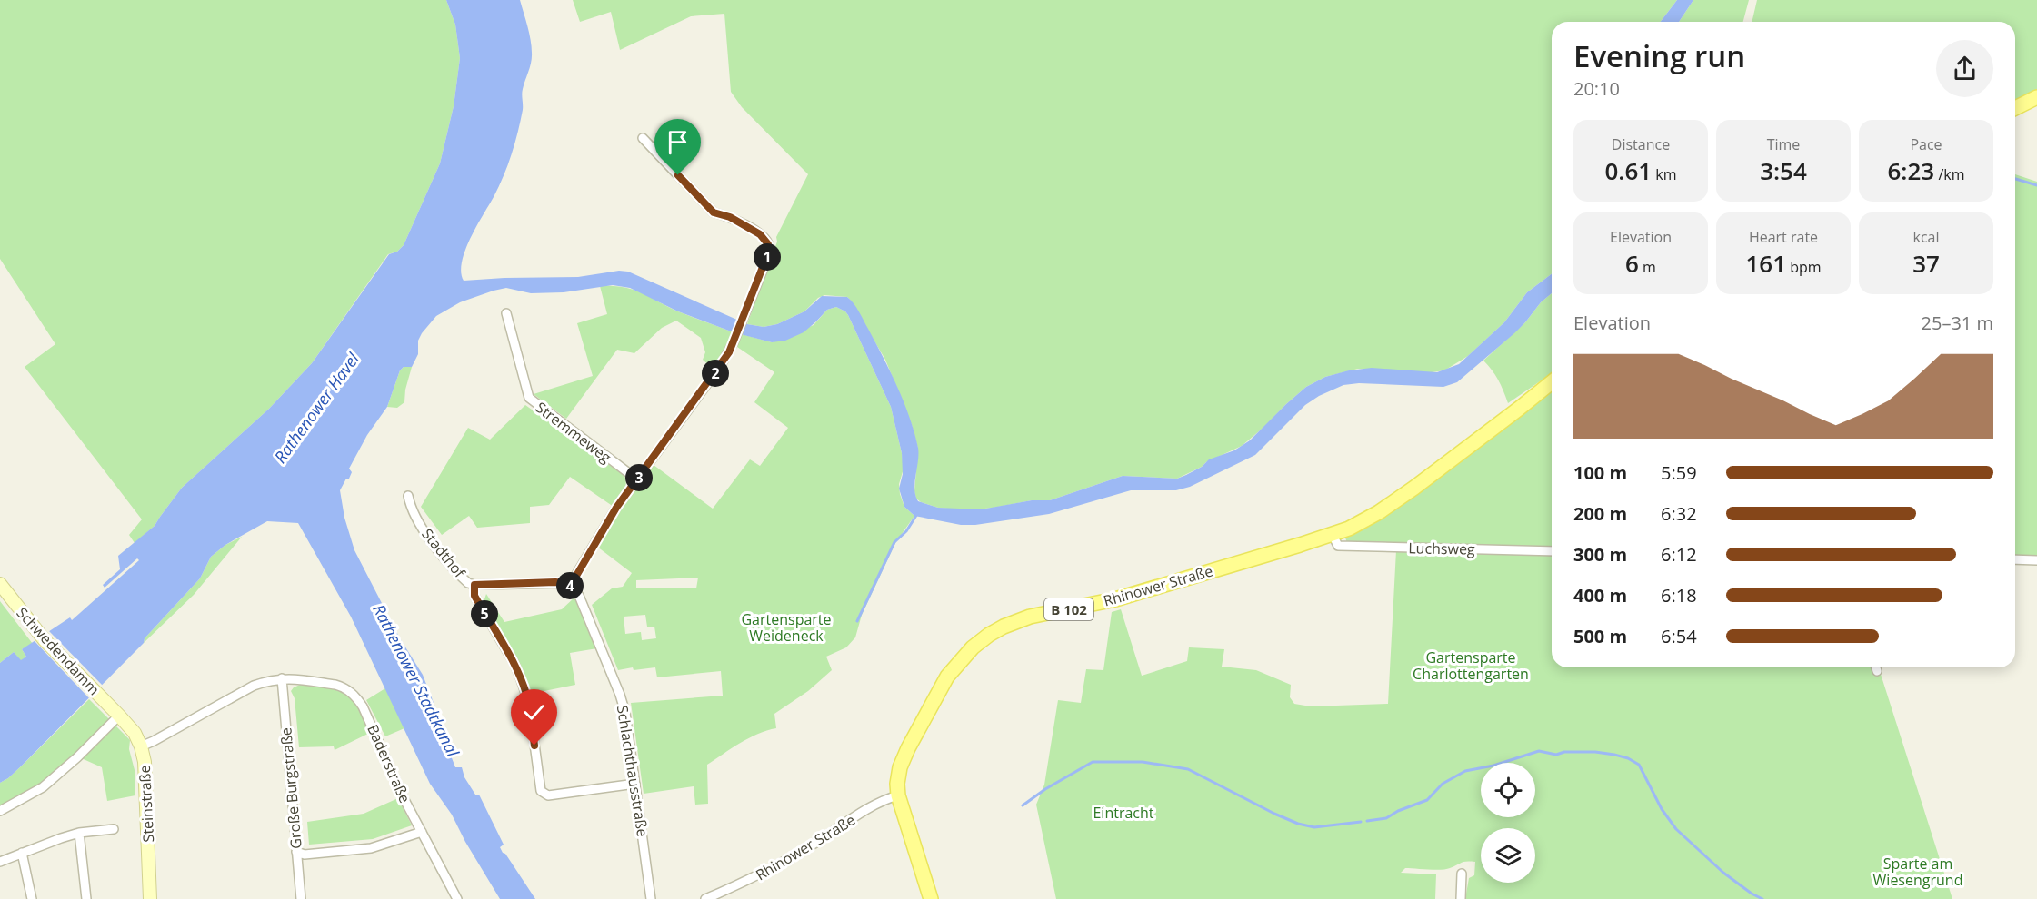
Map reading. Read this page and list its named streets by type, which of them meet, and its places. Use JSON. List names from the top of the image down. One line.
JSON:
{"streets":{"main road":["Rhinower Straße","B 102","Schwedendamm","Steinstraße"],"street":["Stremmeweg","Luchsweg","Stadthof","Baderstraße","Schlachthausstraße","Große Burgstraße"]},"crossings":[["Luchsweg","Rhinower Straße"],["Stadthof","Schlachthausstraße"],["Rhinower Straße","B 102"],["Schwedendamm","Steinstraße"],["Baderstraße","Große Burgstraße"]],"water":["Rathenower Havel","Rathenower Stadtkanal"],"parks":["Gartensparte Weideneck","Gartensparte Charlottengarten","Eintracht","Sparte am Wiesengrund"],"page":{"heading":["Evening run","20:10"],"stats":[["Distance","0.61 km"],["Time","3:54"],["Pace","6:23 /km"],["Elevation","6 m"],["Heart rate","161 bpm"],["kcal","37"]],"pins":["1","2","3","4","5"],"chart":["Elevation","25–31 m"],"list":[{"name":"100 m","note":"5:59"},{"name":"200 m","note":"6:32"},{"name":"300 m","note":"6:12"},{"name":"400 m","note":"6:18"},{"name":"500 m","note":"6:54"}]}}
